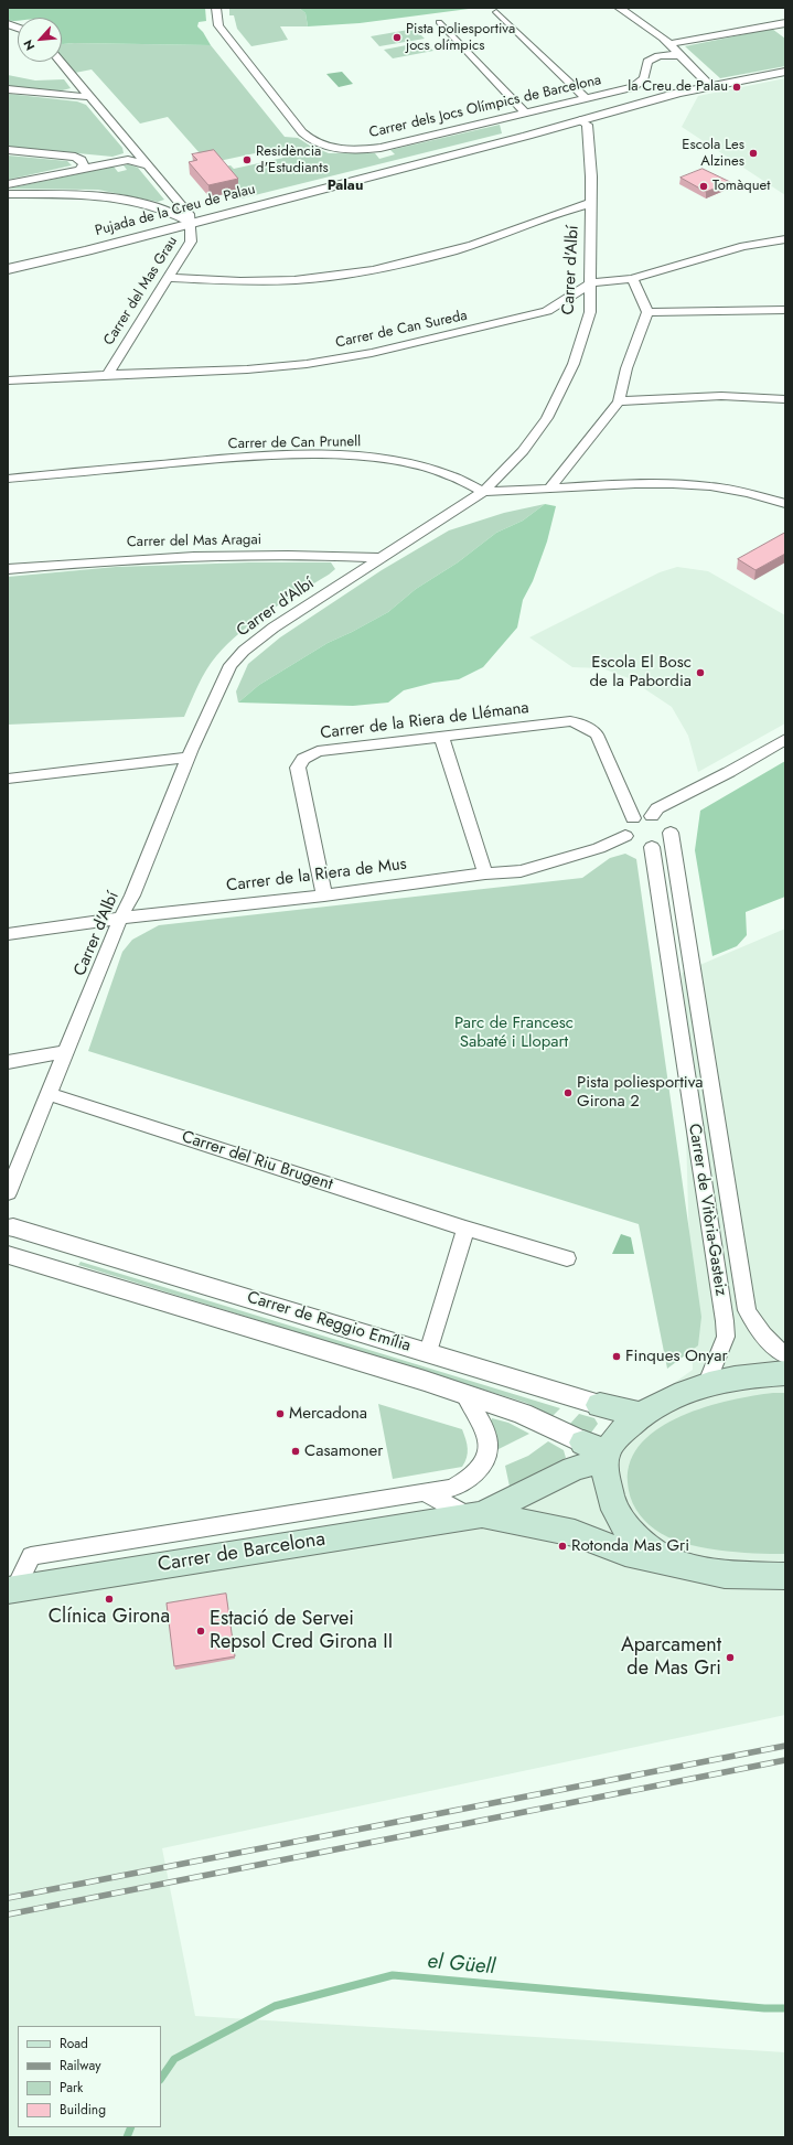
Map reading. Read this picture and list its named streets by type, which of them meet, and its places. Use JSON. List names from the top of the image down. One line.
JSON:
{"streets":{"main road":["Carrer de Reggio Emília","Carrer de Barcelona"],"street":["Carrer dels Jocs Olímpics de Barcelona","Pujada de la Creu de Palau","Carrer d'Albí","Carrer del Mas Grau","Carrer de Can Sureda","Carrer de Can Prunell","Carrer del Mas Aragai","Carrer de la Riera de Llémana","Carrer de la Riera de Mus","Carrer del Riu Brugent","Carrer de Vitòria-Gasteiz"]},"crossings":[["Pujada de la Creu de Palau","Carrer d'Albí"],["Pujada de la Creu de Palau","Carrer del Mas Grau"],["Carrer d'Albí","Carrer de Can Sureda"],["Carrer d'Albí","Carrer de Can Prunell"],["Carrer d'Albí","Carrer del Mas Aragai"],["Carrer d'Albí","Carrer de la Riera de Mus"],["Carrer d'Albí","Carrer del Riu Brugent"],["Carrer del Mas Grau","Carrer de Can Sureda"],["Carrer de la Riera de Llémana","Carrer de la Riera de Mus"],["Carrer de la Riera de Llémana","Carrer de Vitòria-Gasteiz"],["Carrer de la Riera de Mus","Carrer de Vitòria-Gasteiz"],["Carrer de Reggio Emília","Carrer de Barcelona"]],"districts":["Palau"],"water":["el Güell"],"parks":["Parc de Francesc Sabaté i Llopart"],"places":["Pista poliesportiva jocs olímpics","la Creu de Palau","Escola Les Alzines","Residència d'Estudiants","Tomàquet","Escola El Bosc de la Pabordia","Pista poliesportiva Girona 2","Finques Onyar","Mercadona","Casamoner","Rotonda Mas Gri","Clínica Girona","Estació de Servei Repsol Cred Girona II","Aparcament de Mas Gri"],"legend":["Road","Railway","Park","Building"],"north":"bottom left"}
